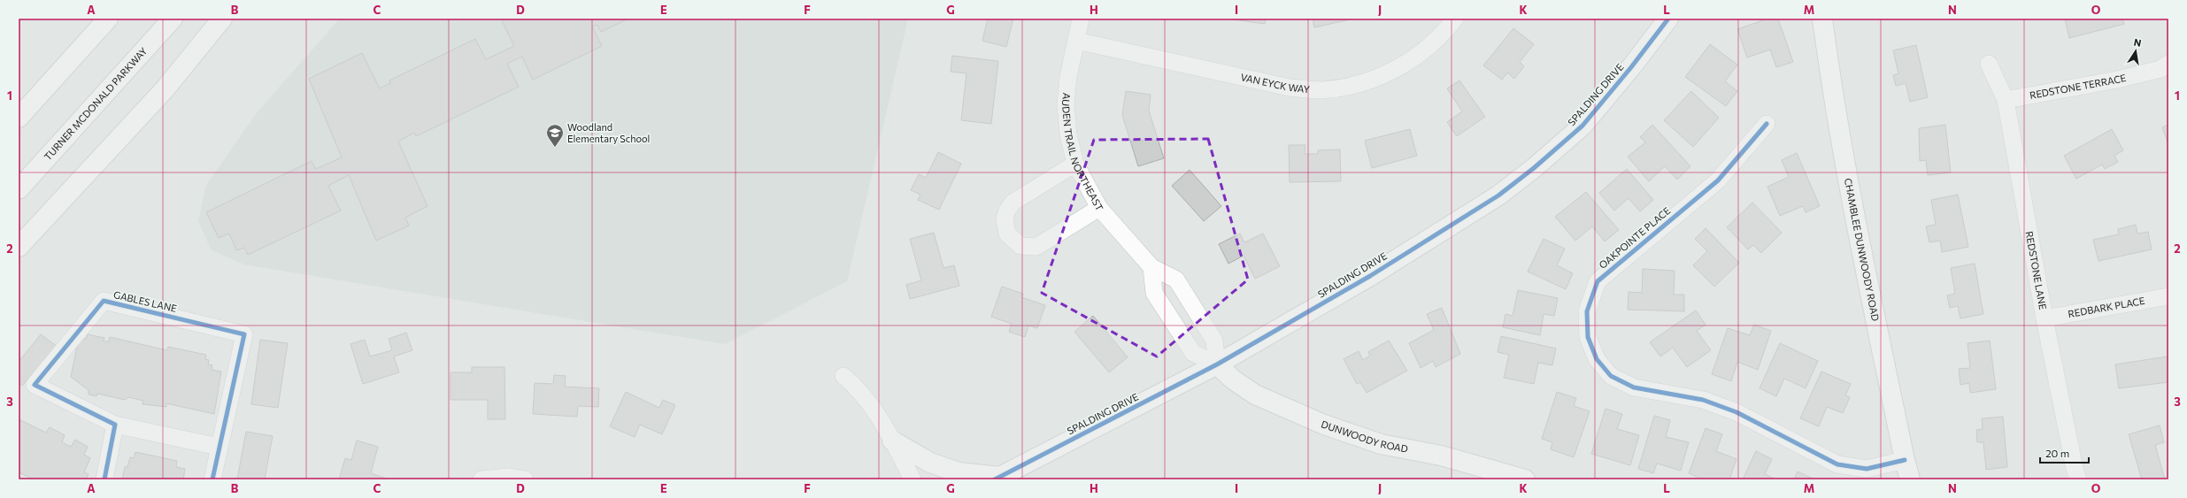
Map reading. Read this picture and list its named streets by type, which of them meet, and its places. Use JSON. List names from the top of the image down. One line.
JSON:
{"streets":{"main road":["SPALDING DRIVE","TURNER MCDONALD PARKWAY","CHAMBLEE DUNWOODY ROAD","DUNWOODY ROAD"],"street":["VAN EYCK WAY","REDSTONE TERRACE","AUDEN TRAIL NORTHEAST","OAKPOINTE PLACE","REDSTONE LANE","GABLES LANE","REDBARK PLACE"]},"crossings":[["VAN EYCK WAY","AUDEN TRAIL NORTHEAST"],["REDSTONE TERRACE","REDSTONE LANE"],["SPALDING DRIVE","AUDEN TRAIL NORTHEAST"],["SPALDING DRIVE","DUNWOODY ROAD"],["AUDEN TRAIL NORTHEAST","DUNWOODY ROAD"],["OAKPOINTE PLACE","CHAMBLEE DUNWOODY ROAD"],["REDSTONE LANE","REDBARK PLACE"]],"places":{"school or university":["Woodland Elementary School"]},"scale_bar":"20 m","north":"top","grid":{"columns":["A","B","C","D","E","F","G","H","I","J","K","L","M","N","O"],"rows":["1","2","3"]}}
